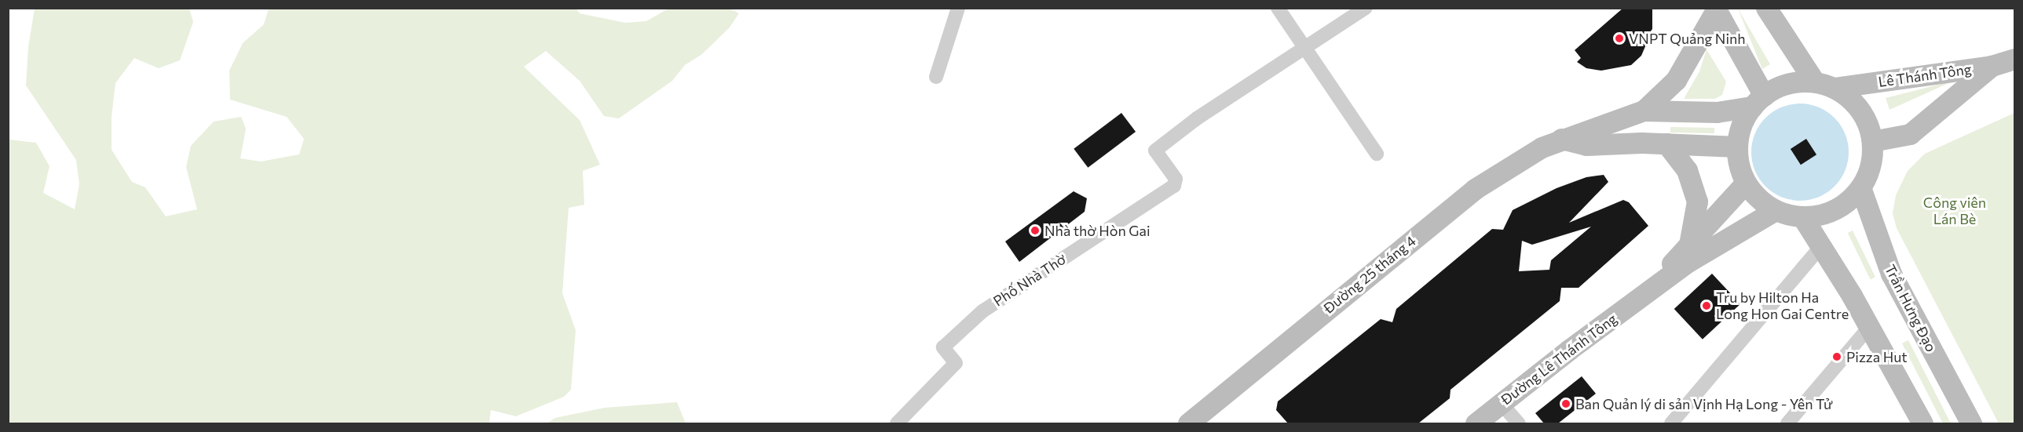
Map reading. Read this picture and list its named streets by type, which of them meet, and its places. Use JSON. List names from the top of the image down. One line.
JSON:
{"streets":{"main road":["Lê Thánh Tông","Đường 25 tháng 4","Trần Hưng Đạo","Đường Lê Thánh Tông"],"street":["Phố Nhà Thờ"]},"crossings":[["Lê Thánh Tông","Đường 25 tháng 4"],["Lê Thánh Tông","Trần Hưng Đạo"],["Lê Thánh Tông","Đường Lê Thánh Tông"],["Đường 25 tháng 4","Trần Hưng Đạo"],["Đường 25 tháng 4","Đường Lê Thánh Tông"],["Trần Hưng Đạo","Đường Lê Thánh Tông"]],"parks":["Công viên Lán Bè"],"places":["VNPT Quảng Ninh","Nhà thờ Hòn Gai","Tru by Hilton Ha Long Hon Gai Centre","Pizza Hut","Ban Quản lý di sản Vịnh Hạ Long - Yên Tử"]}
